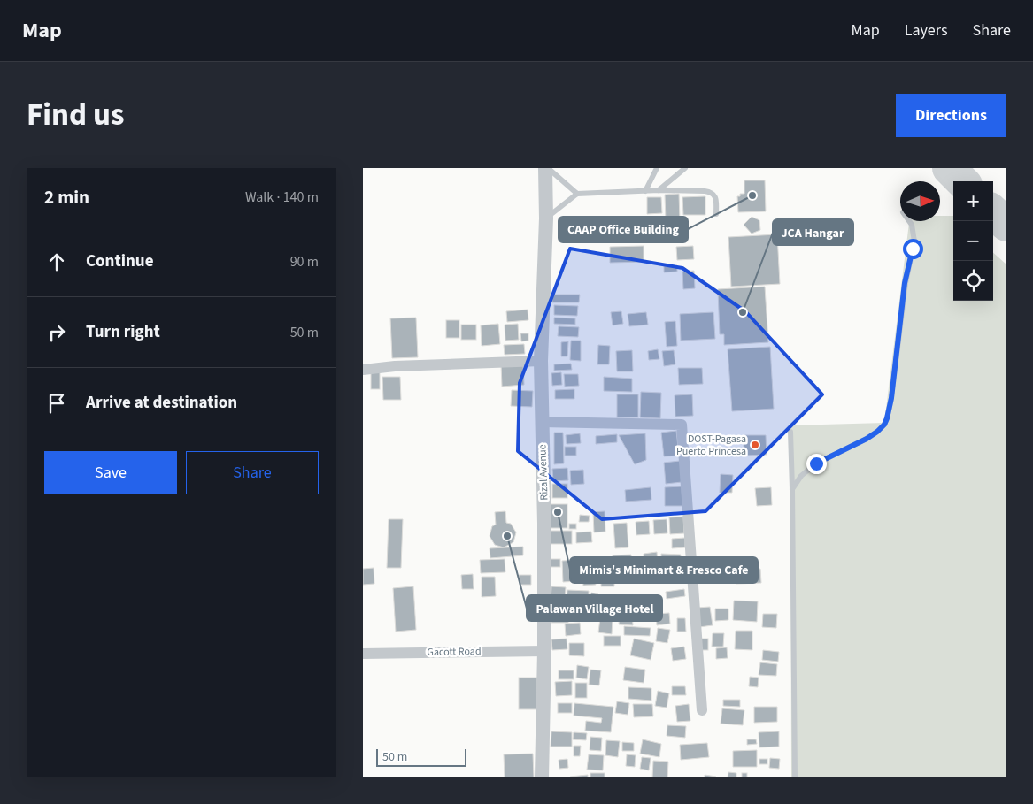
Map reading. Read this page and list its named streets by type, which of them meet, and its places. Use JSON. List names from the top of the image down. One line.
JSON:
{"streets":{"street":["Rizal Avenue","Gacott Road"]},"crossings":[["Rizal Avenue","Gacott Road"]],"places":["CAAP Office Building","JCA Hangar","DOST-Pagasa Puerto Princesa","Mimis's Minimart & Fresco Cafe","Palawan Village Hotel"],"scale_bar":"50 m","north":"right","page":{"header":"Map","nav":["Map","Layers","Share"],"title":"Find us","buttons":["Directions",["Save","Share"]],"heading":["2 min","Walk · 140 m"],"map_buttons":["+","−"],"list":[["Continue","90 m"],["Turn right","50 m"],"Arrive at destination"],"scale":"50 m"}}
